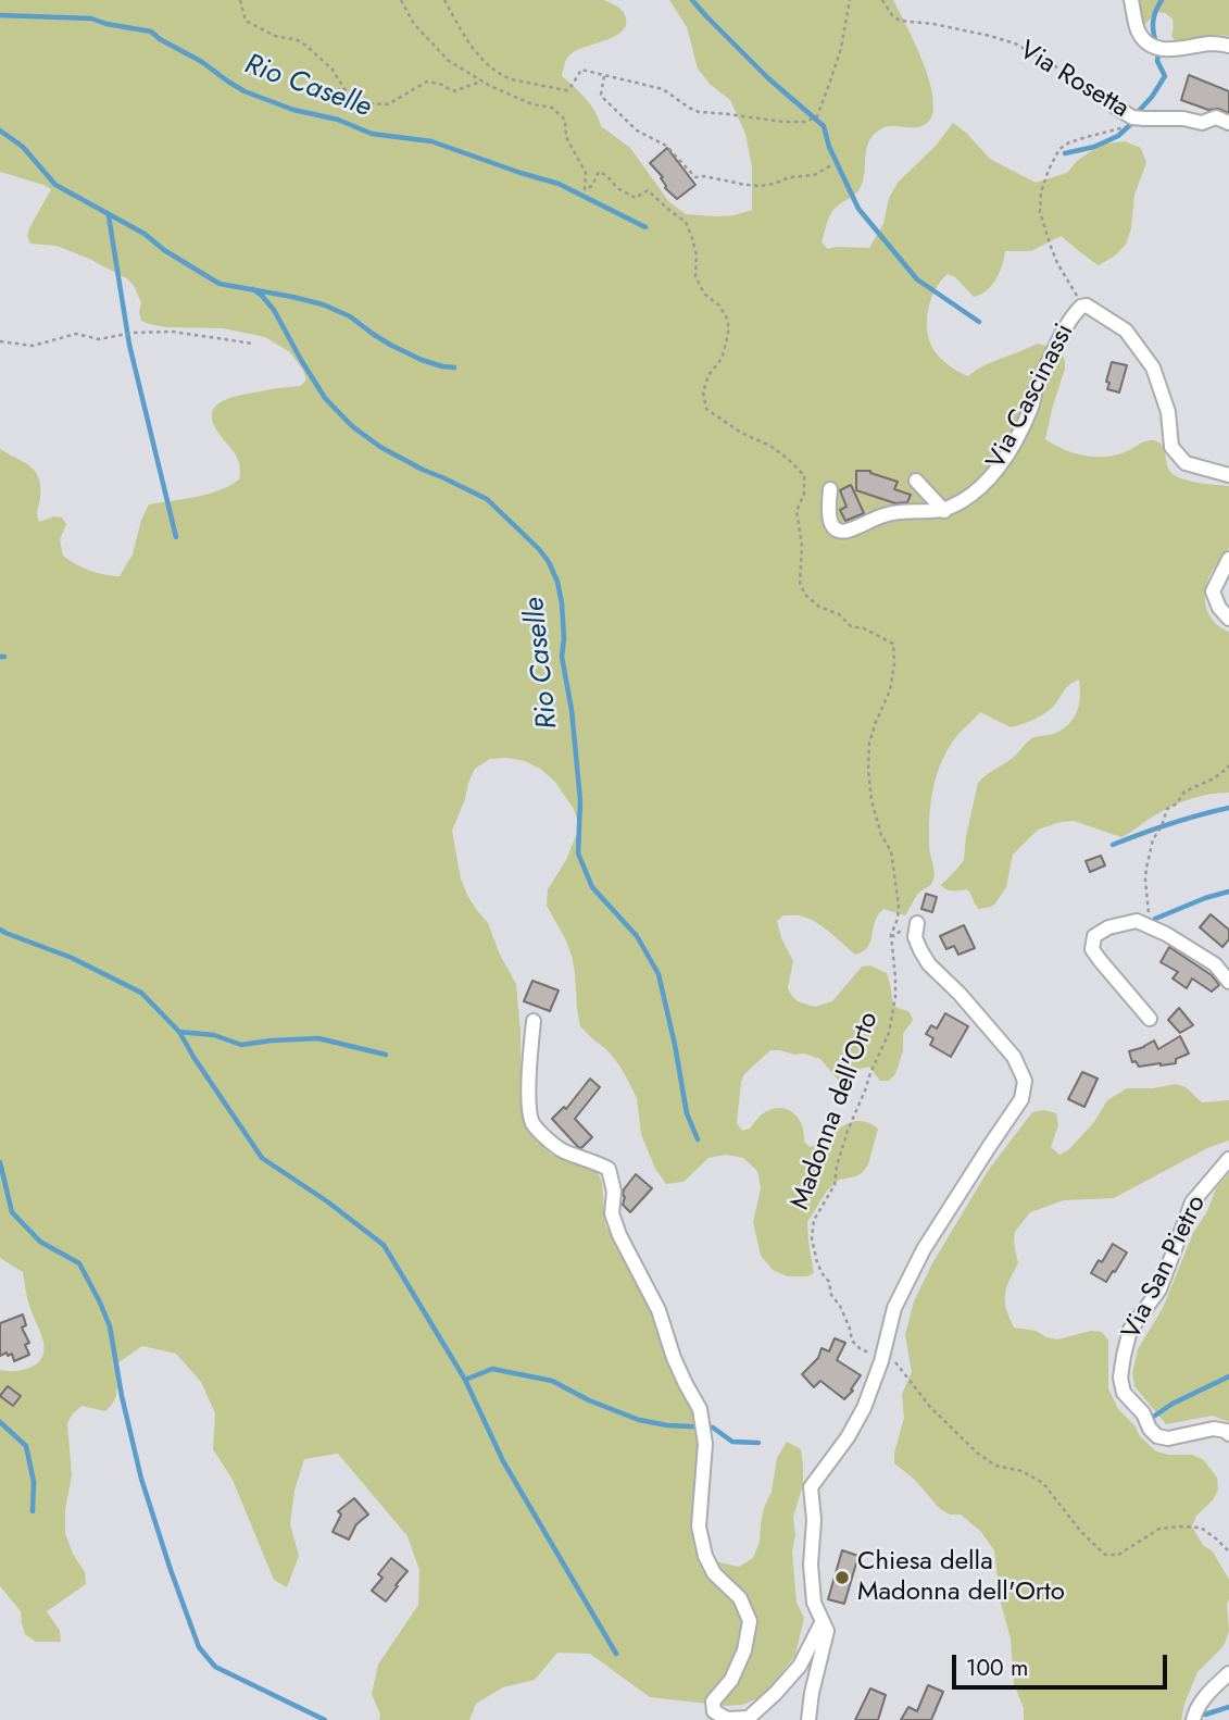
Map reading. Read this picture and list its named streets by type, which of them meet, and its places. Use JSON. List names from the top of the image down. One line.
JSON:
{"streets":{"street":["Via Rosetta","Via Cascinassi","Via San Pietro"],"path":["Madonna dell'Orto"]},"crossings":[["Via Rosetta","Via Cascinassi"]],"water":["Rio Caselle"],"places":["Chiesa della Madonna dell'Orto"],"scale_bar":"100 m"}
